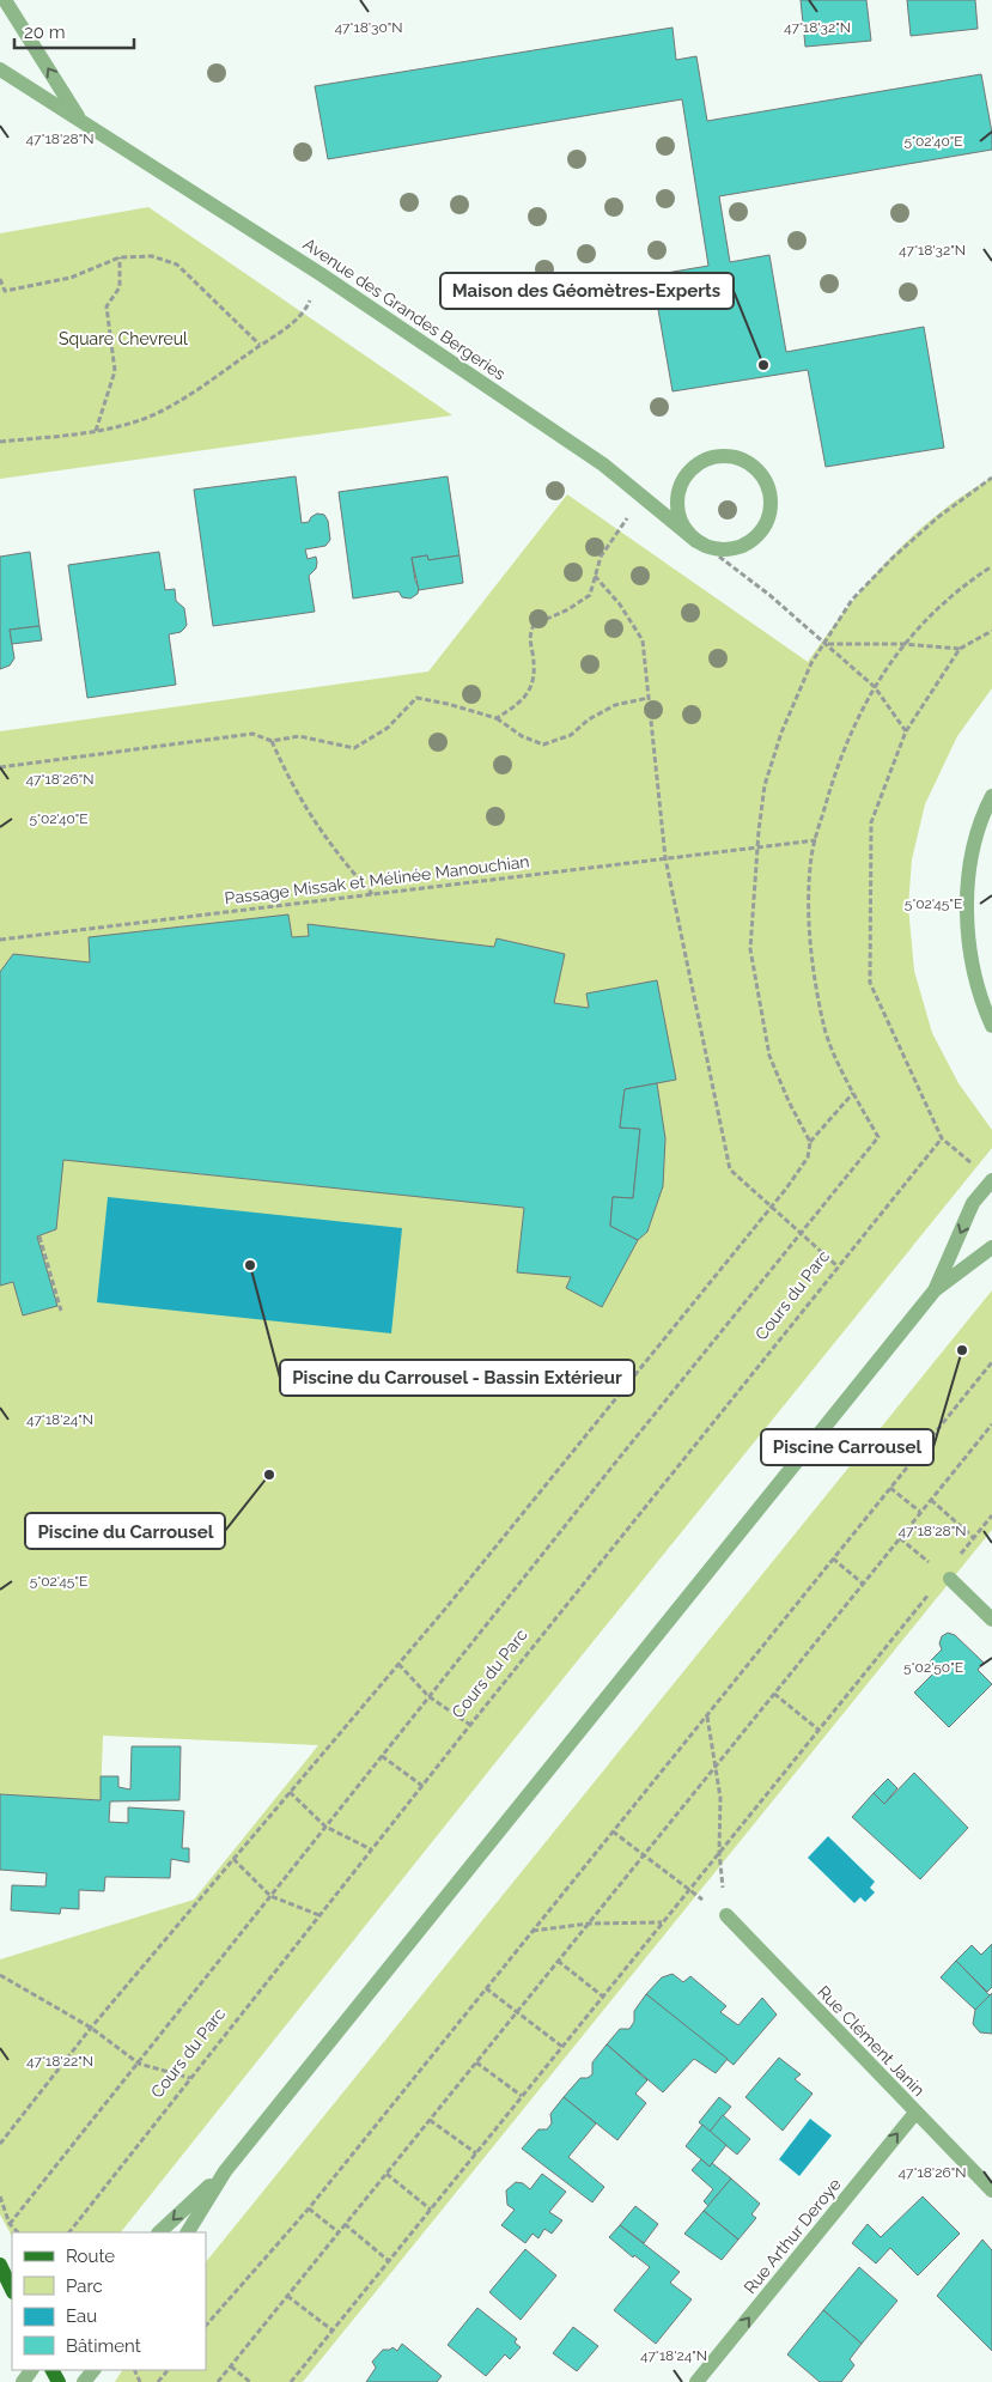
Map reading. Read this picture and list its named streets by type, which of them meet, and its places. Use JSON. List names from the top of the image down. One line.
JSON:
{"streets":{"street":["Avenue des Grandes Bergeries","Rue Clément Janin","Rue Arthur Deroye"],"path":["Passage Missak et Mélinée Manouchian","Cours du Parc"]},"crossings":[["Rue Clément Janin","Rue Arthur Deroye"]],"one_way":["Rue Arthur Deroye"],"parks":["Square Chevreul"],"places":["Maison des Géomètres-Experts","Piscine du Carrousel - Bassin Extérieur","Piscine Carrousel","Piscine du Carrousel"],"legend":["Route","Parc","Eau","Bâtiment"],"scale_bar":"20 m","coordinates":["47°18'30\"N","47°18'32\"N","47°18'28\"N","5°02'40\"E","47°18'26\"N","5°02'45\"E","47°18'24\"N","5°02'50\"E","47°18'22\"N"]}
